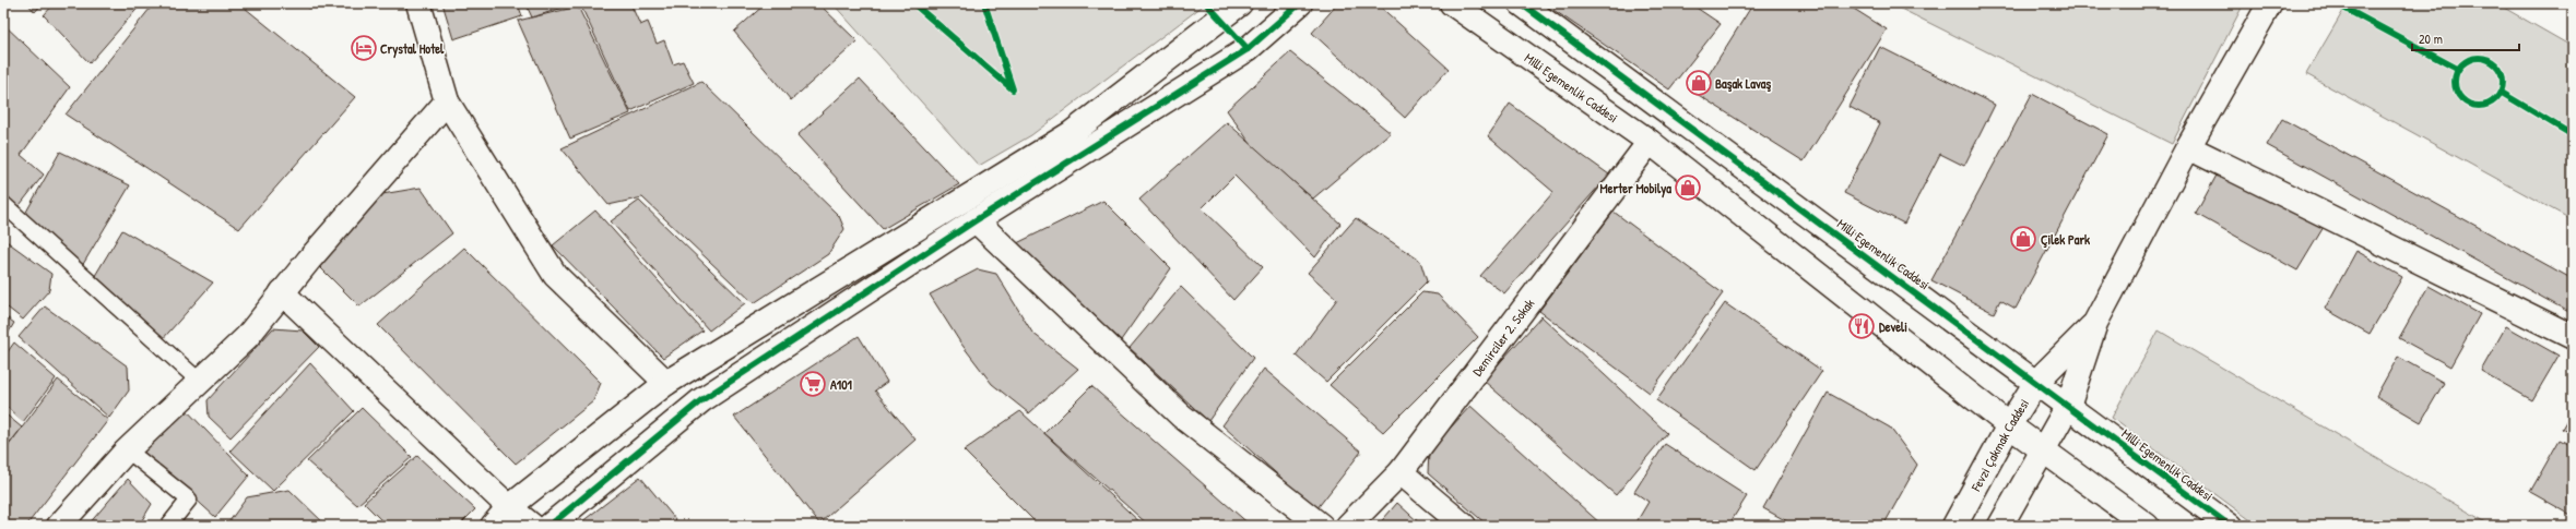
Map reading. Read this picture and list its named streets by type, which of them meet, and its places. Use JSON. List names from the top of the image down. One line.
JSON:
{"streets":{"street":["Milli Egemenlik Caddesi","Demirciler 2. Sokak","Fevzi Çakmak Caddesi"]},"crossings":[["Milli Egemenlik Caddesi","Demirciler 2. Sokak"],["Milli Egemenlik Caddesi","Fevzi Çakmak Caddesi"]],"places":{"hotel":["Crystal Hotel"],"shop":["Başak Lavaş","Merter Mobilya","Çilek Park"],"restaurant":["Develi"],"supermarket":["A101"]},"scale_bar":"20 m"}
